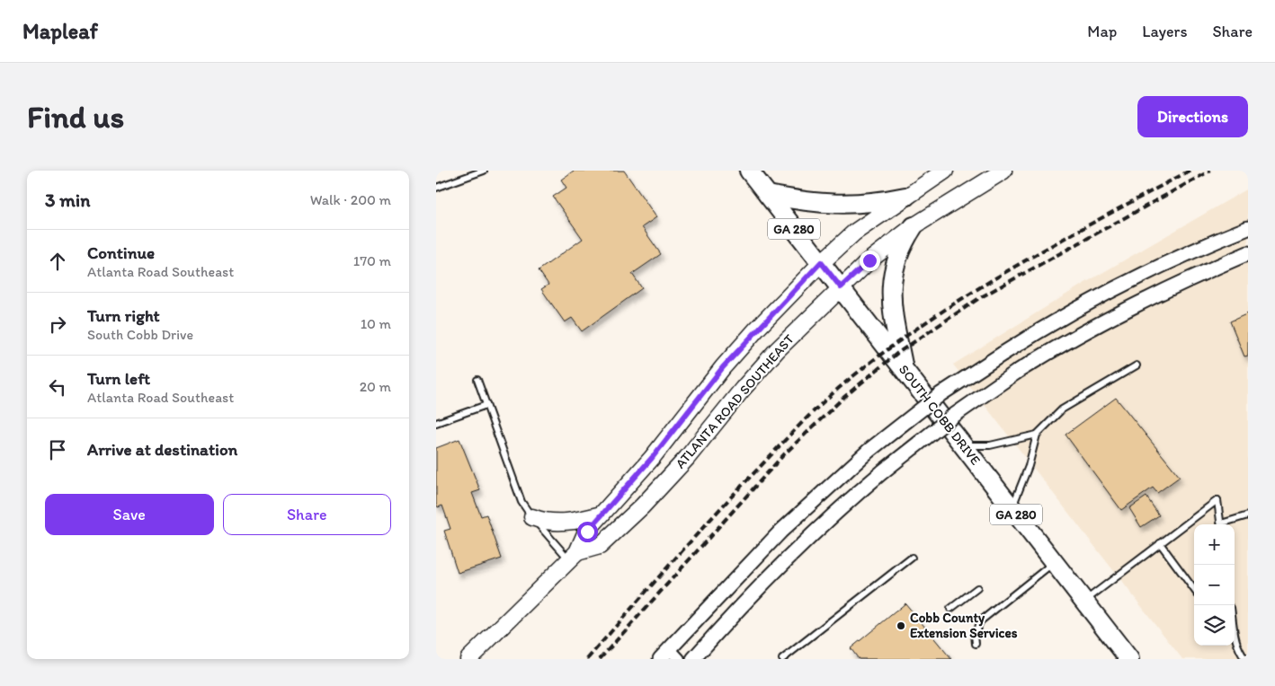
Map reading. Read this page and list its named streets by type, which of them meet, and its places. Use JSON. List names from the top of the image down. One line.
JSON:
{"streets":{"main road":["GA 280","ATLANTA ROAD SOUTHEAST","SOUTH COBB DRIVE"]},"crossings":[["ATLANTA ROAD SOUTHEAST","SOUTH COBB DRIVE"]],"places":["Cobb County Extension Services"],"page":{"header":"Mapleaf","nav":["Map","Layers","Share"],"buttons":["Directions",["Save","Share"]],"title":"Find us","heading":["3 min","Walk · 200 m"],"list":[["Continue","Atlanta Road Southeast","170 m"],["Turn right","South Cobb Drive","10 m"],["Turn left","Atlanta Road Southeast","20 m"],"Arrive at destination"],"map_buttons":["+","−"]}}
